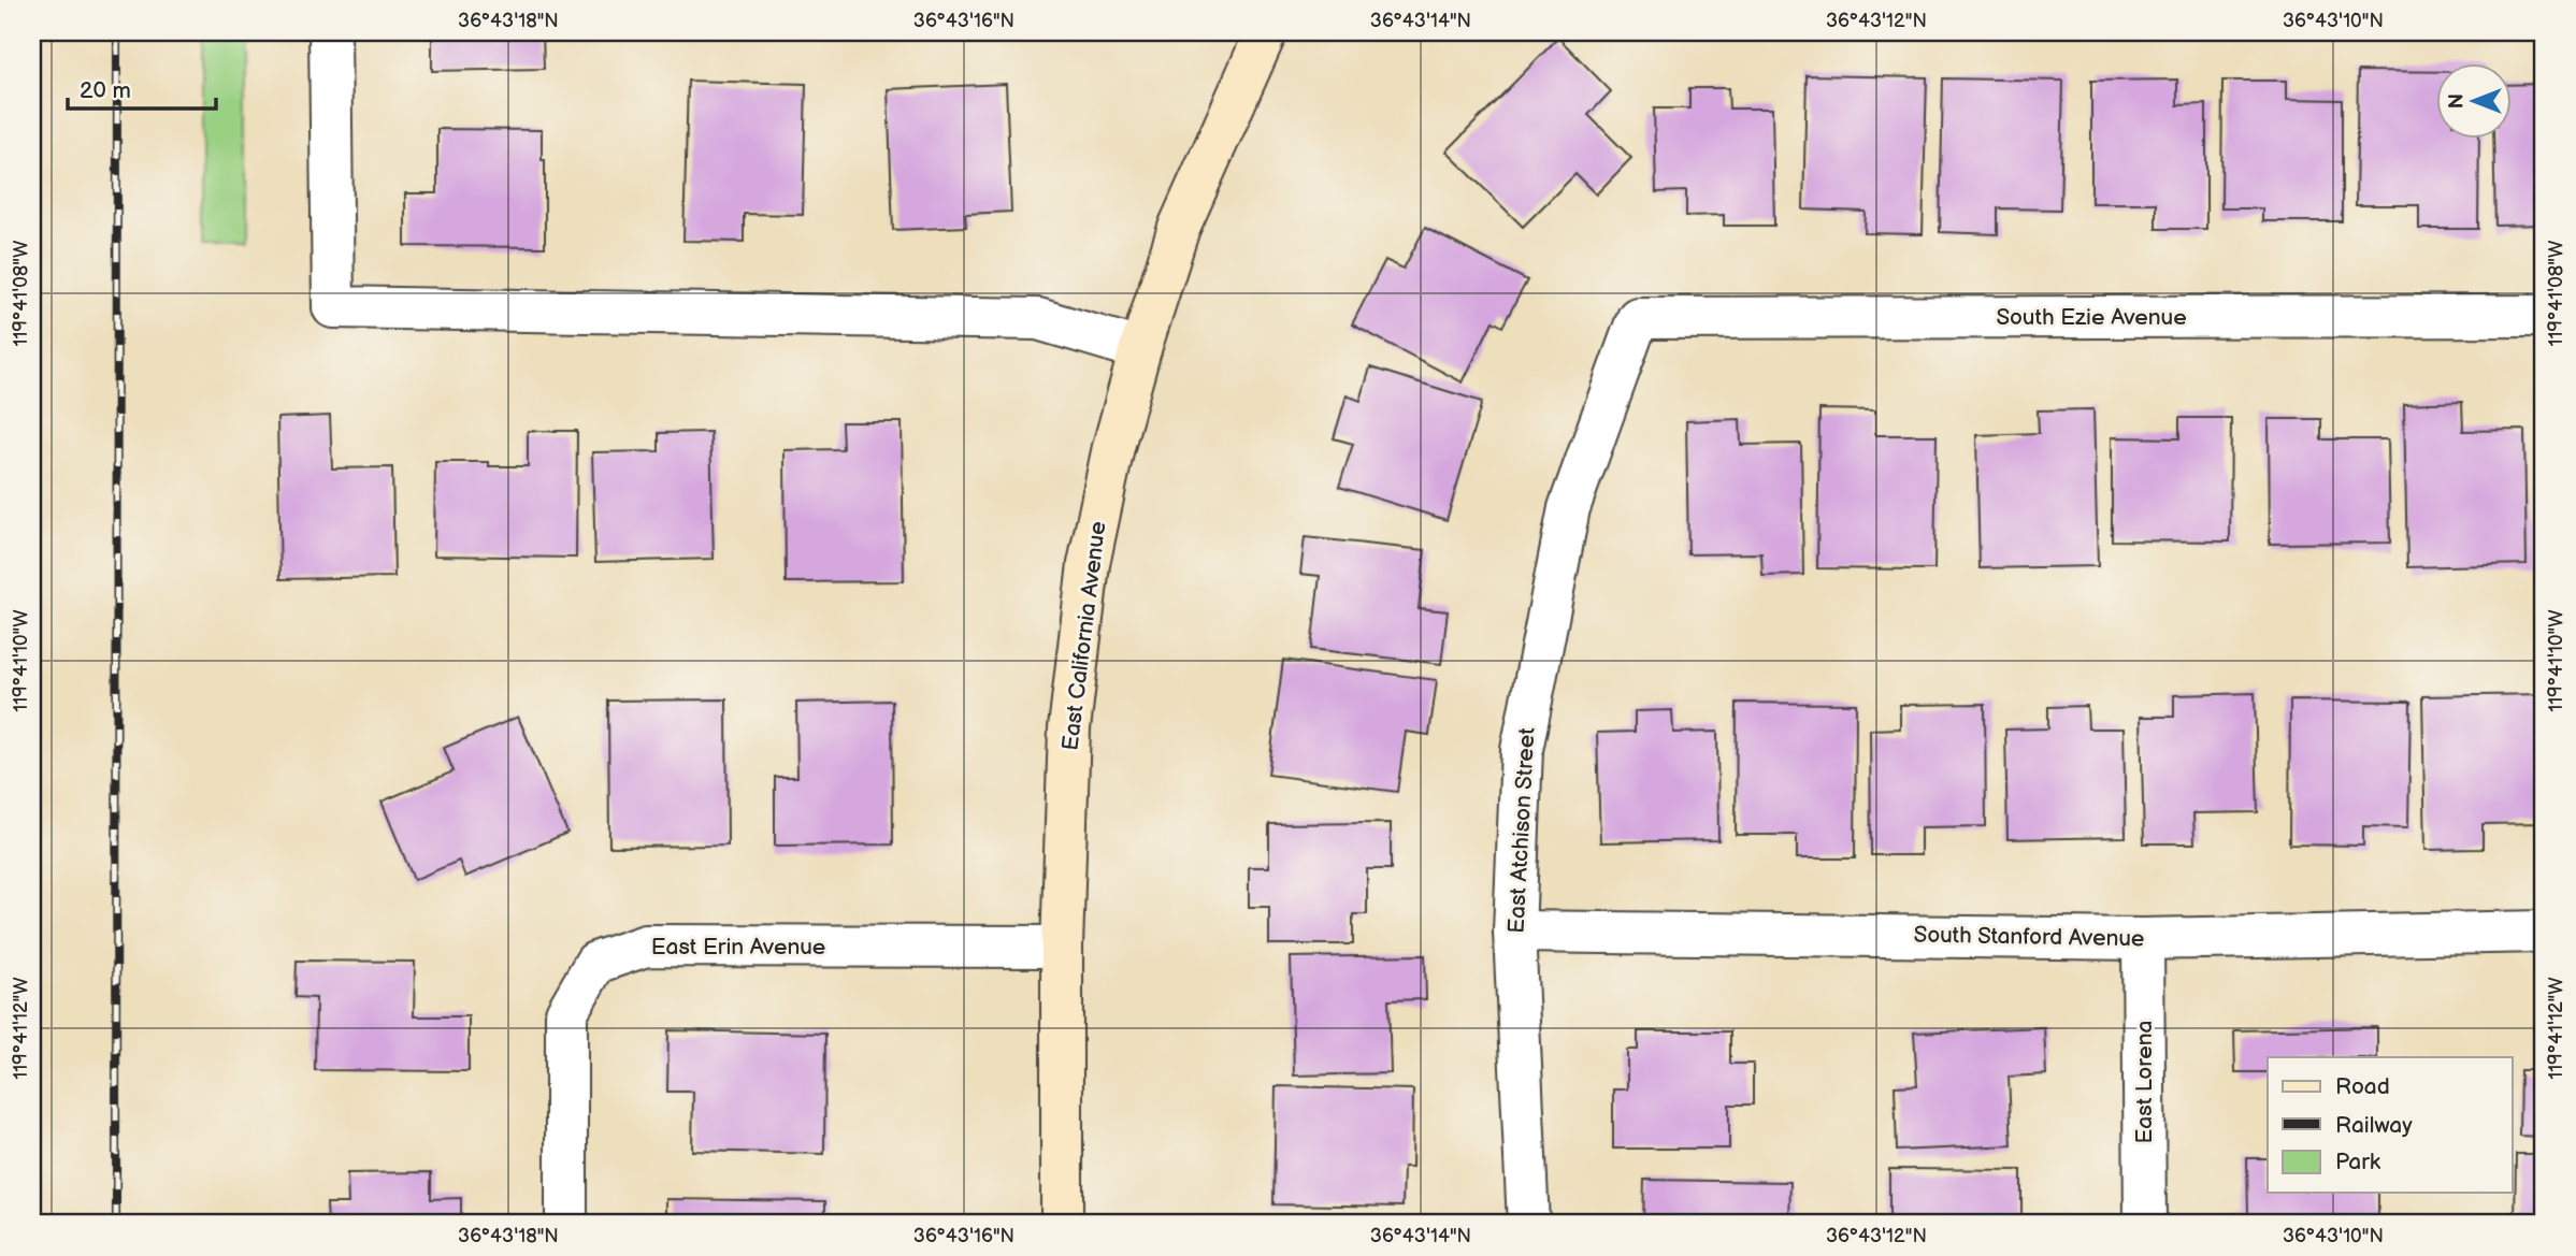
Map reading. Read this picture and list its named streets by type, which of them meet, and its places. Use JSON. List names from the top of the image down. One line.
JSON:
{"streets":{"street":["South Ezie Avenue","East California Avenue","East Atchison Street","South Stanford Avenue","East Erin Avenue","East Lorena"]},"crossings":[["South Ezie Avenue","East Atchison Street"],["East California Avenue","East Erin Avenue"],["East Atchison Street","South Stanford Avenue"],["South Stanford Avenue","East Lorena"]],"legend":["Road","Railway","Park"],"scale_bar":"20 m","north":"left","coordinates":["36°43'18\"N","36°43'16\"N","36°43'14\"N","36°43'12\"N","36°43'10\"N","119°41'08\"W","119°41'10\"W","119°41'12\"W"]}
